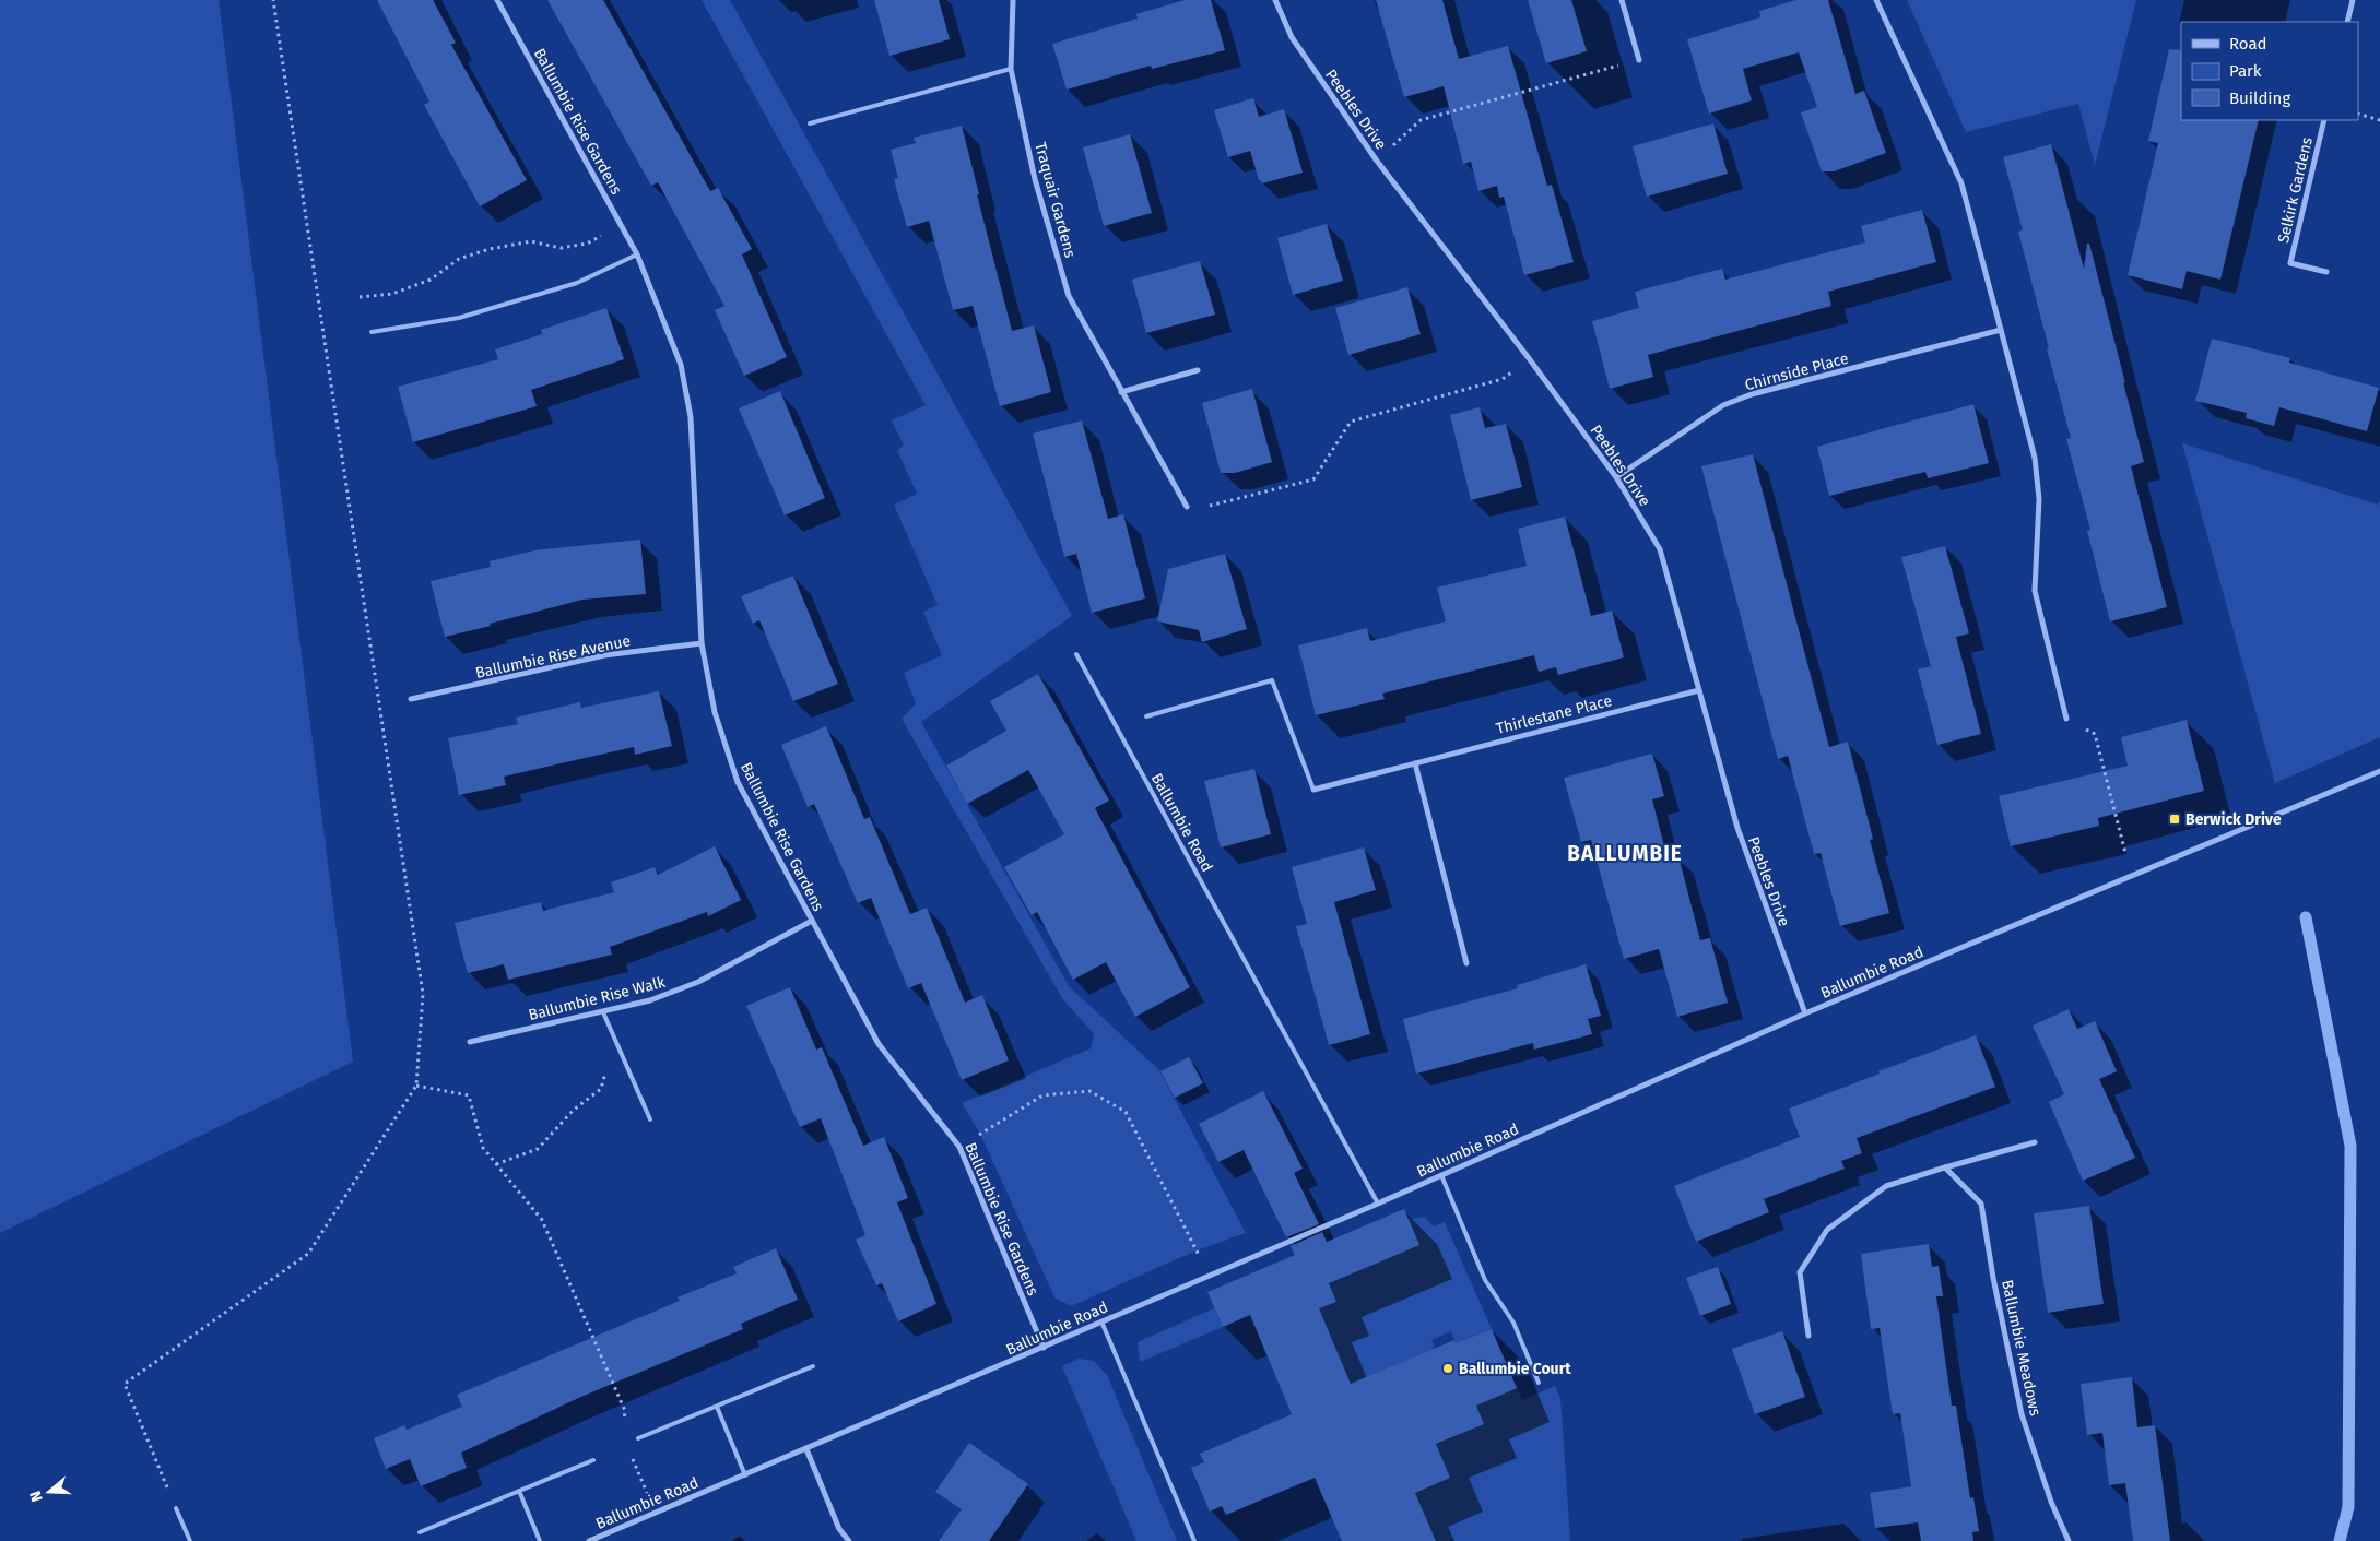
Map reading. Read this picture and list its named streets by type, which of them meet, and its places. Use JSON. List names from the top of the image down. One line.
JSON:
{"streets":{"street":["Peebles Drive","Ballumbie Rise Gardens","Selkirk Gardens","Traquair Gardens","Chirnside Place","Ballumbie Rise Avenue","Thirlestane Place","Ballumbie Road","Ballumbie Rise Walk","Ballumbie Meadows"]},"crossings":[["Peebles Drive","Chirnside Place"],["Peebles Drive","Thirlestane Place"],["Peebles Drive","Ballumbie Road"],["Ballumbie Rise Gardens","Ballumbie Rise Avenue"],["Ballumbie Rise Gardens","Ballumbie Road"],["Ballumbie Rise Gardens","Ballumbie Rise Walk"]],"districts":["BALLUMBIE"],"places":{"transit":["Berwick Drive"],"other":["Ballumbie Court"]},"legend":["Road","Park","Building"],"north":"left"}
